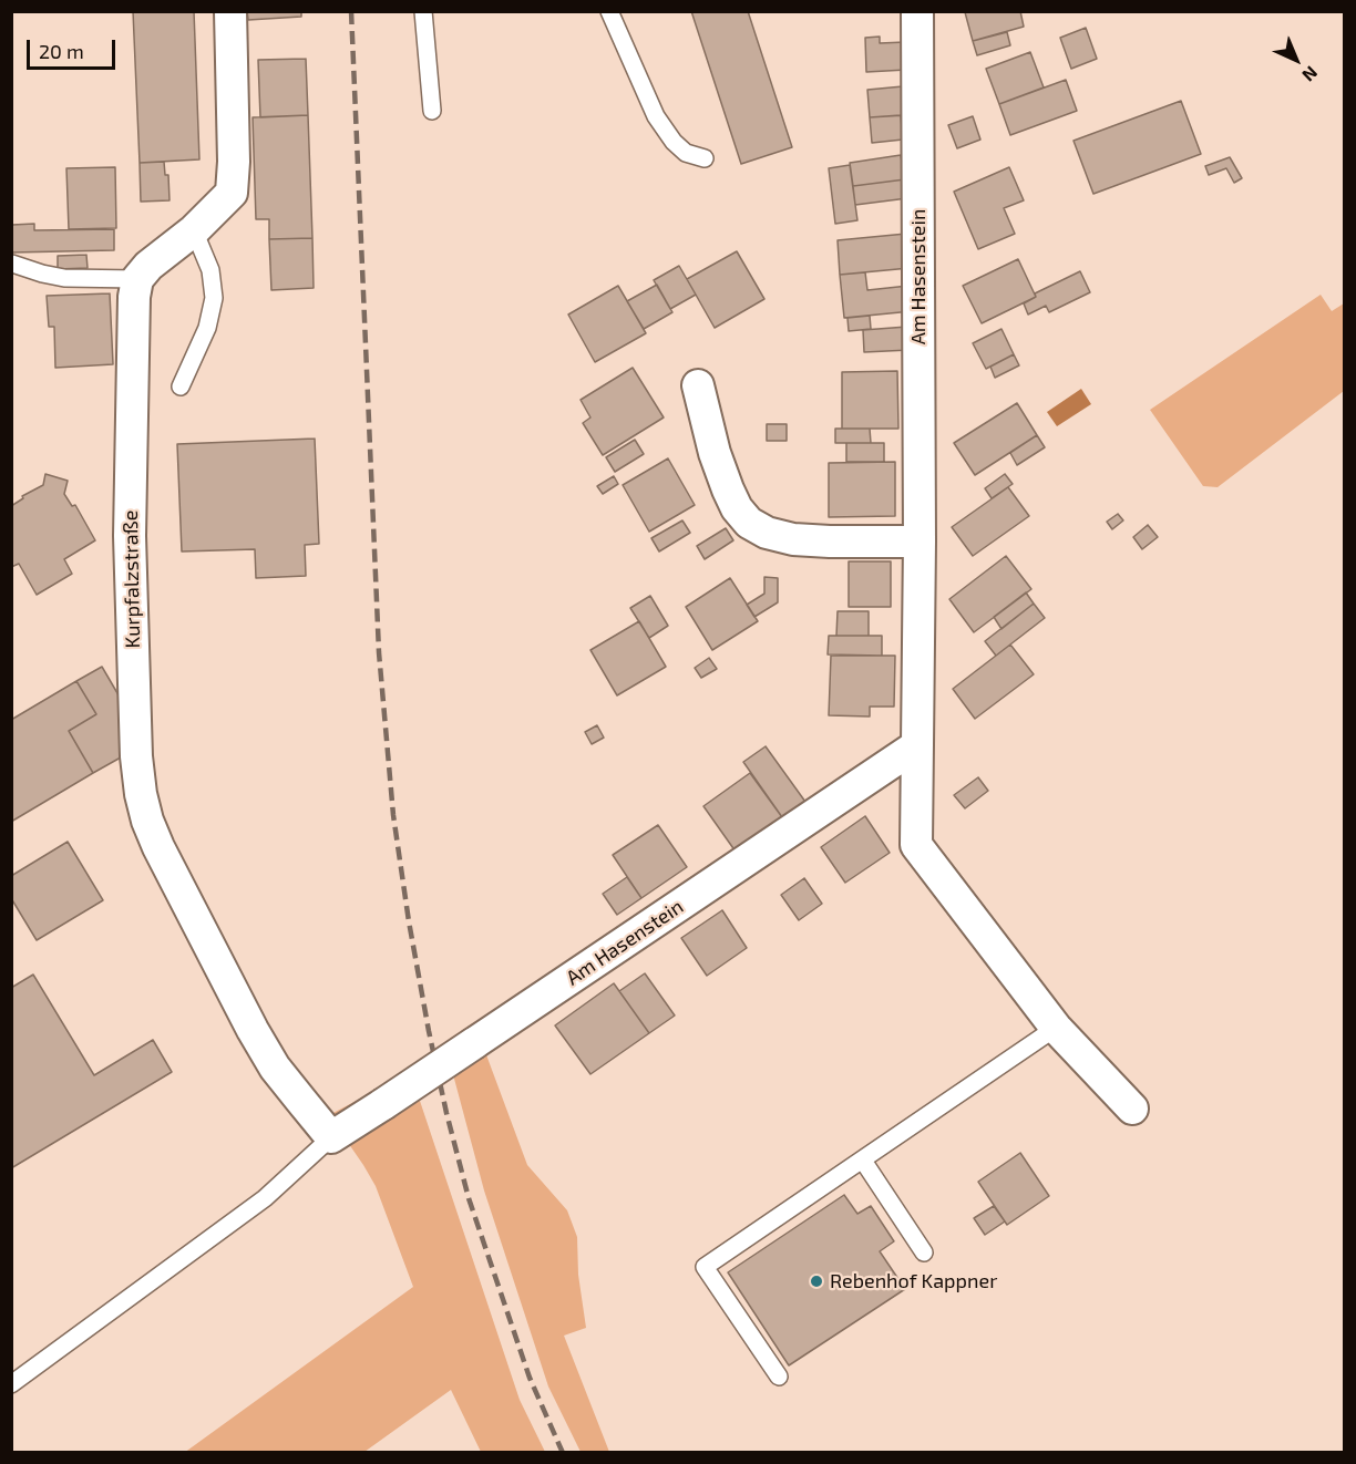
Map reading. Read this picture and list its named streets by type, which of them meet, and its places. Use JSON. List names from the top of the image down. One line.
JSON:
{"streets":{"street":["Am Hasenstein","Kurpfalzstraße"]},"crossings":[["Am Hasenstein","Kurpfalzstraße"]],"places":["Rebenhof Kappner"],"scale_bar":"20 m","north":"bottom right"}
